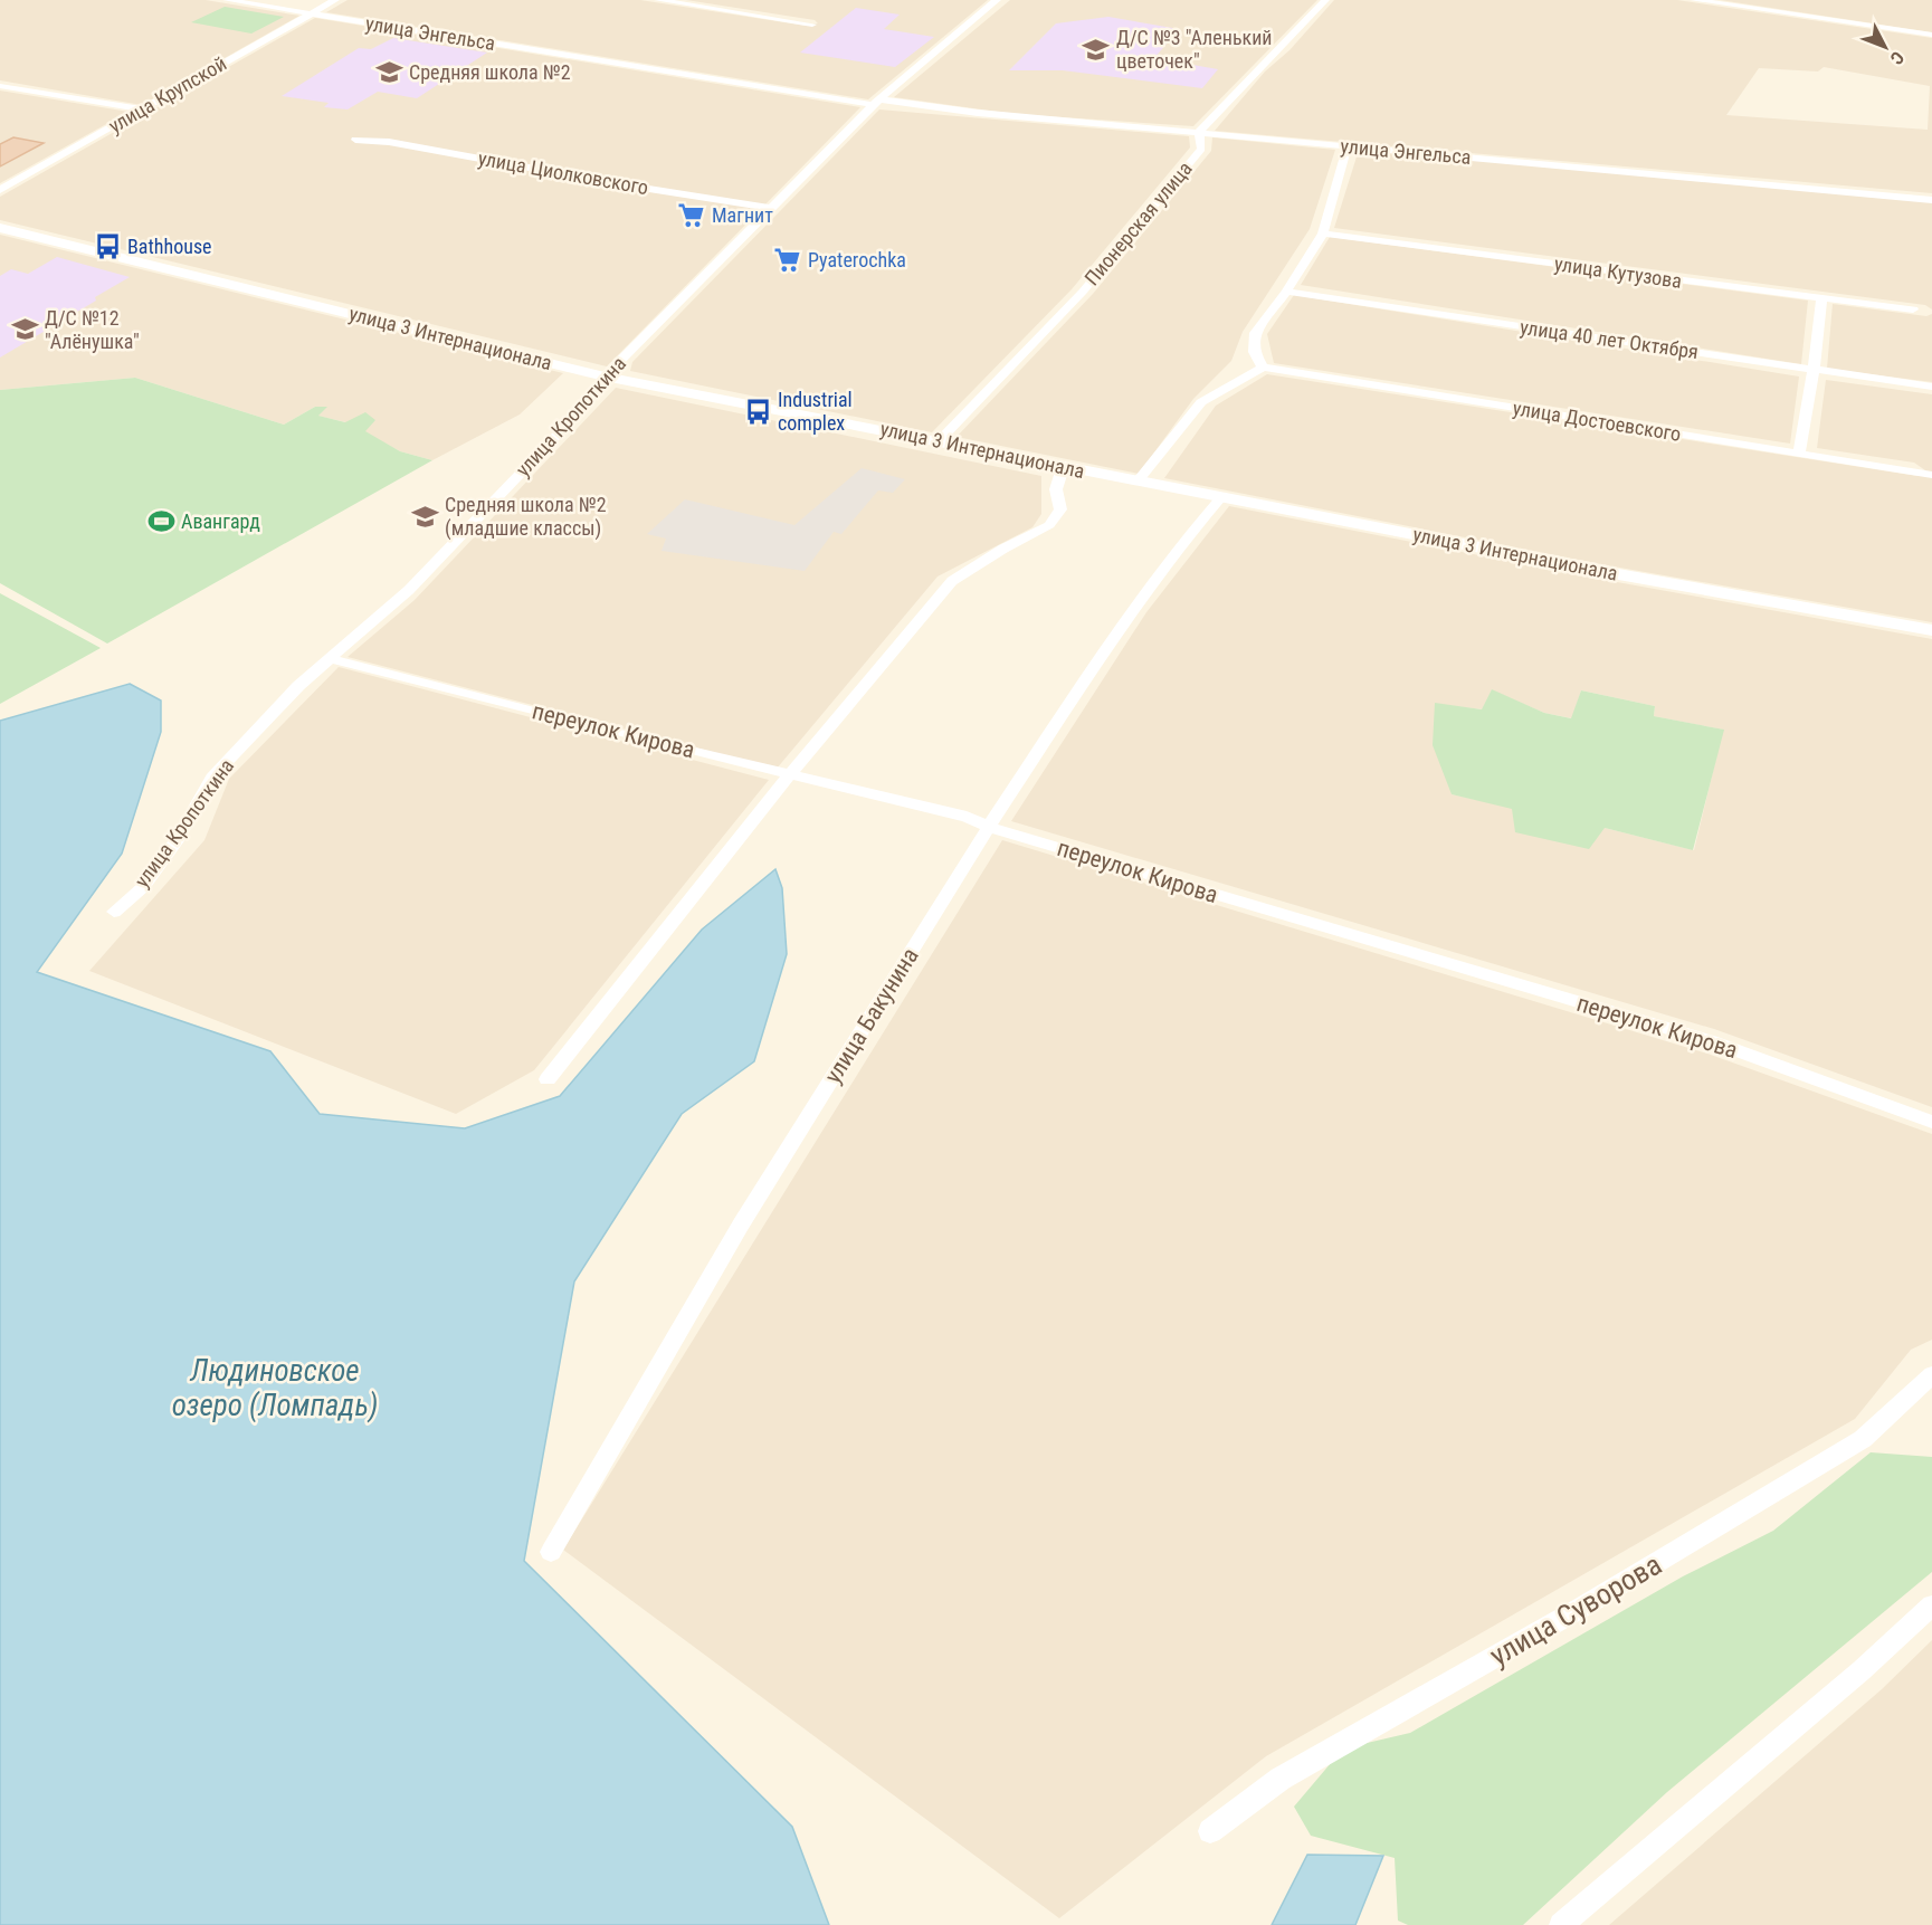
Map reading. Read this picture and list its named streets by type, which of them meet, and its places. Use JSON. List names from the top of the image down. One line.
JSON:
{"streets":{"street":["улица Энгельса","улица Крупской","улица Циолковского","Пионерская улица","улица Кутузова","улица 3 Интернационала","улица 40 лет Октября","улица Кропоткина","улица Достоевского","переулок Кирова","улица Бакунина","улица Суворова"]},"crossings":[["улица Энгельса","улица Крупской"],["улица Энгельса","Пионерская улица"],["улица Энгельса","улица Кропоткина"],["улица Циолковского","улица Кропоткина"],["Пионерская улица","улица 3 Интернационала"],["улица 3 Интернационала","улица Кропоткина"],["улица 3 Интернационала","улица Бакунина"],["улица Кропоткина","переулок Кирова"],["переулок Кирова","улица Бакунина"]],"water":["Людиновское озеро (Ломпадь)"],"places":{"school or university":["Д/С №3 \"Аленький цветочек\"","Средняя школа №2","Д/С №12 \"Алёнушка\"","Средняя школа №2 (младшие классы)"],"supermarket":["Магнит","Pyaterochka"],"bus stop":["Bathhouse","Industrial complex"],"sports":["Авангард"]},"north":"bottom right"}
